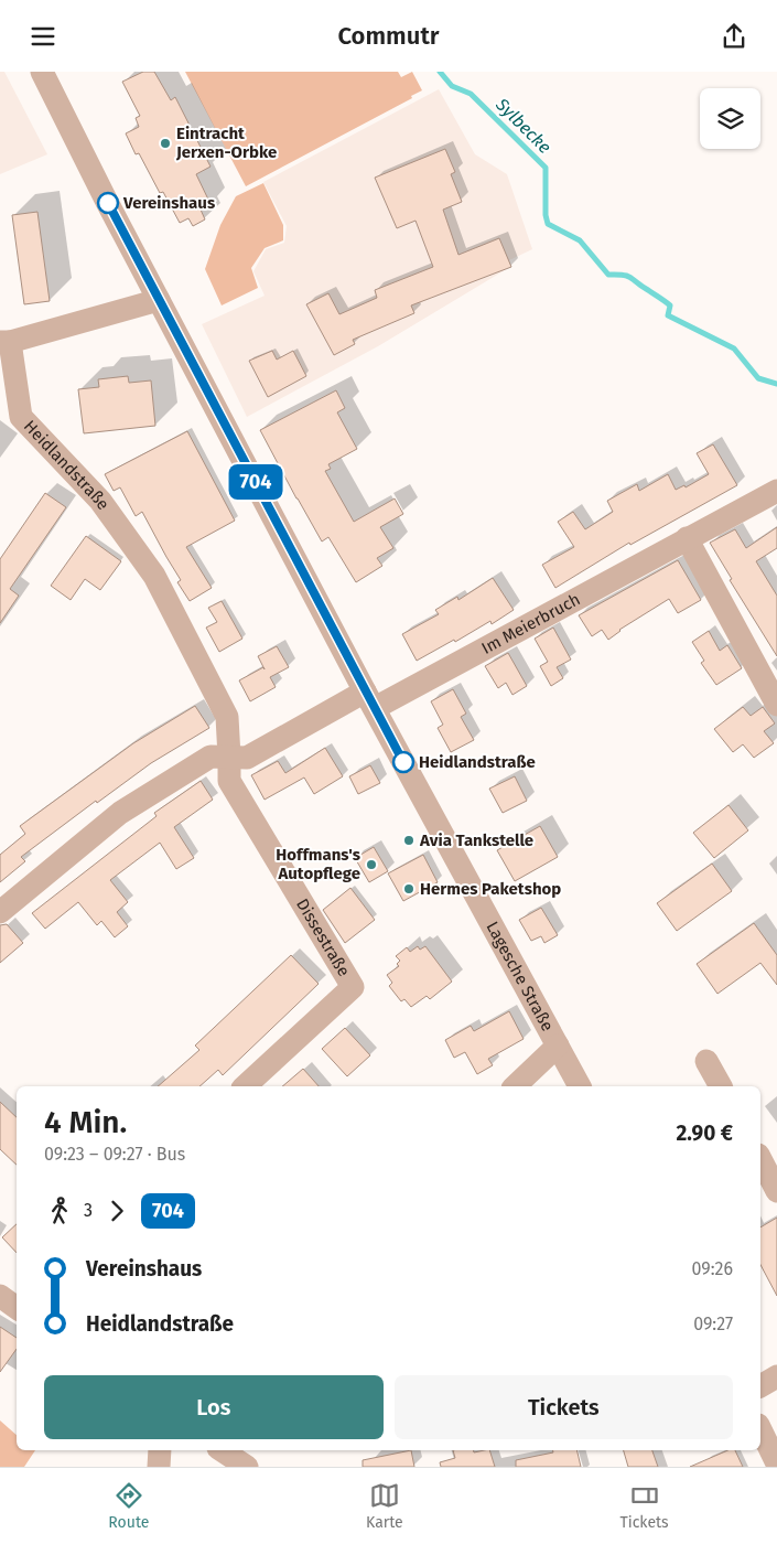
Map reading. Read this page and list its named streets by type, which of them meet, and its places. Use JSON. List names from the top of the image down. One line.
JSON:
{"streets":{"street":["Heidlandstraße","Im Meierbruch","Dissestraße","Lagesche Straße"]},"crossings":[["Heidlandstraße","Dissestraße"],["Im Meierbruch","Lagesche Straße"]],"water":["Sylbecke"],"places":["Eintracht Jerxen-Orbke","Vereinshaus","Heidlandstraße","Avia Tankstelle","Hoffmans's Autopflege","Hermes Paketshop"],"lines":["bus line 704"],"page":{"header":"Commutr","on_map":"704","heading":["4 Min.","09:23 – 09:27 · Bus","2.90 €"],"legs":["3","704"],"list":[{"name":"Vereinshaus","value":"09:26"},{"name":"Heidlandstraße","value":"09:27"}],"buttons":["Los","Tickets"],"tabs":["Route","Karte","Tickets"]}}
